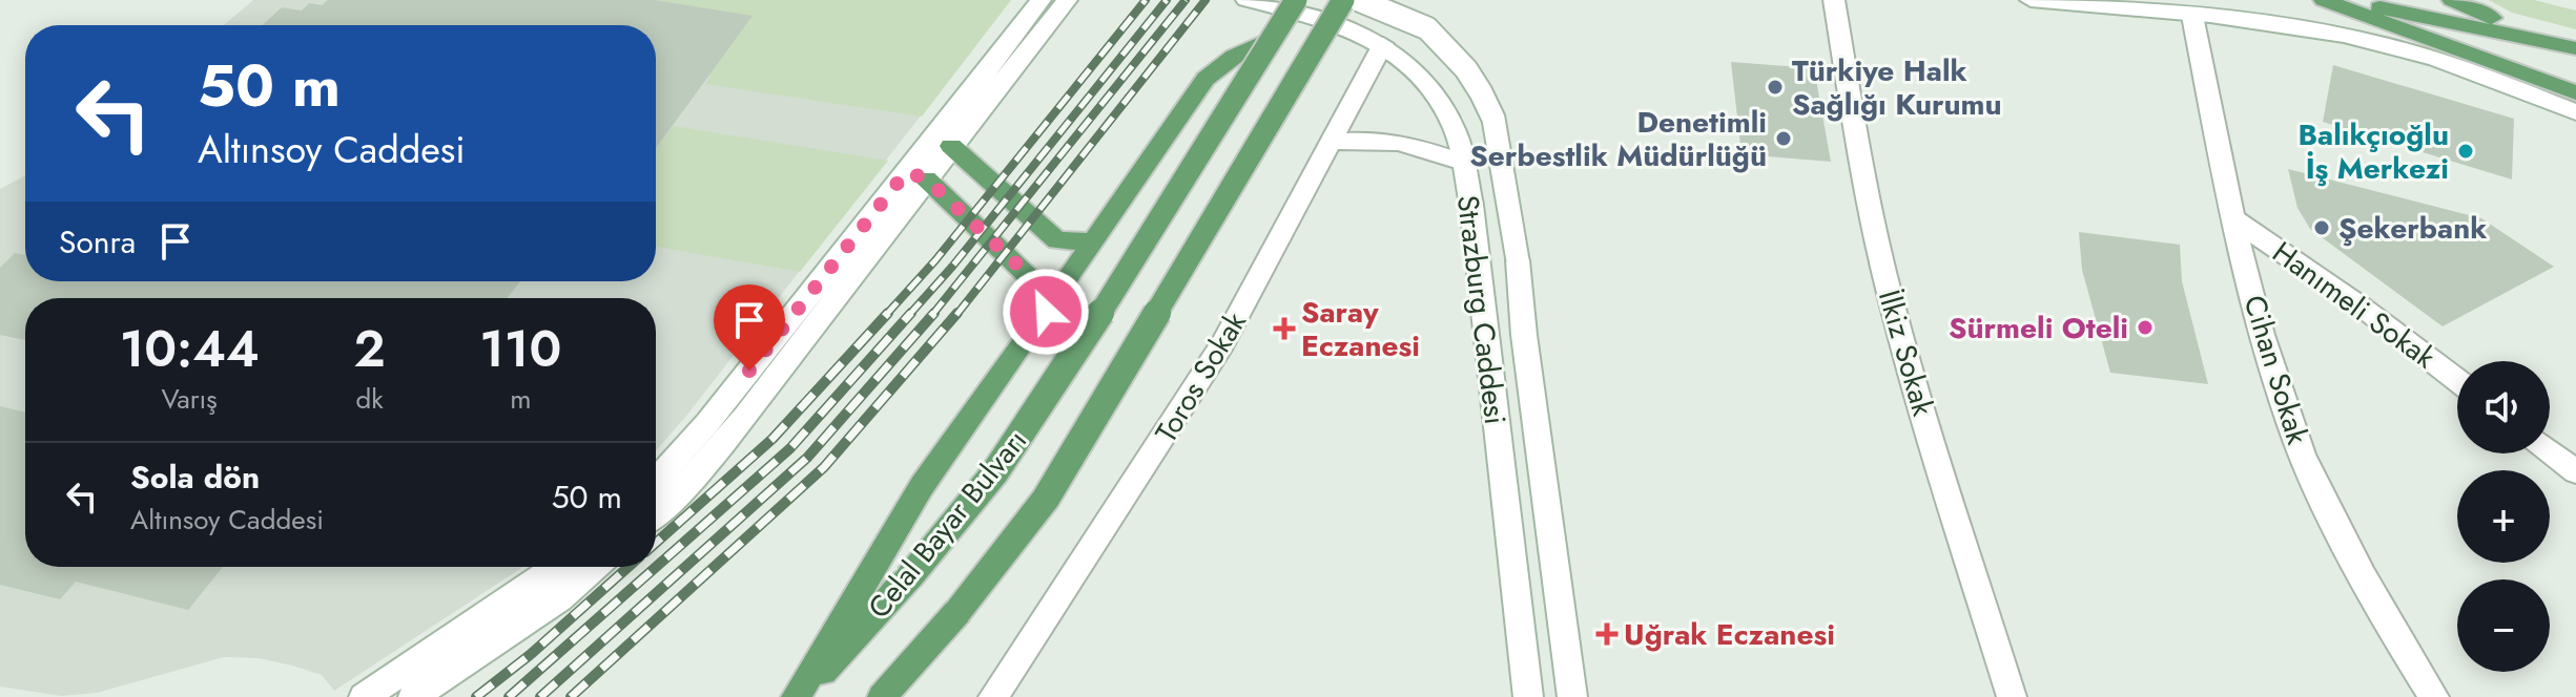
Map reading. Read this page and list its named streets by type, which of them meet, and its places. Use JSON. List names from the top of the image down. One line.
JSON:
{"streets":{"main road":["Celal Bayar Bulvarı"],"street":["Hanımeli Sokak","Strazburg Caddesi","İlkiz Sokak","Cihan Sokak","Toros Sokak"]},"crossings":[["Hanımeli Sokak","Cihan Sokak"],["Strazburg Caddesi","Toros Sokak"]],"places":{"other":["Türkiye Halk Sağlığı Kurumu","Denetimli Serbestlik Müdürlüğü","Balıkçıoğlu İş Merkezi","Şekerbank","Sürmeli Oteli"],"health":["Saray Eczanesi","Uğrak Eczanesi"]},"page":{"turn":["50 m","Altınsoy Caddesi"],"then":"Sonra","eta":["10:44","Varış","2","dk","110","m"],"map_buttons":["+","−"],"list":[{"name":"Sola dön","note":"Altınsoy Caddesi","value":"50 m"}]}}
